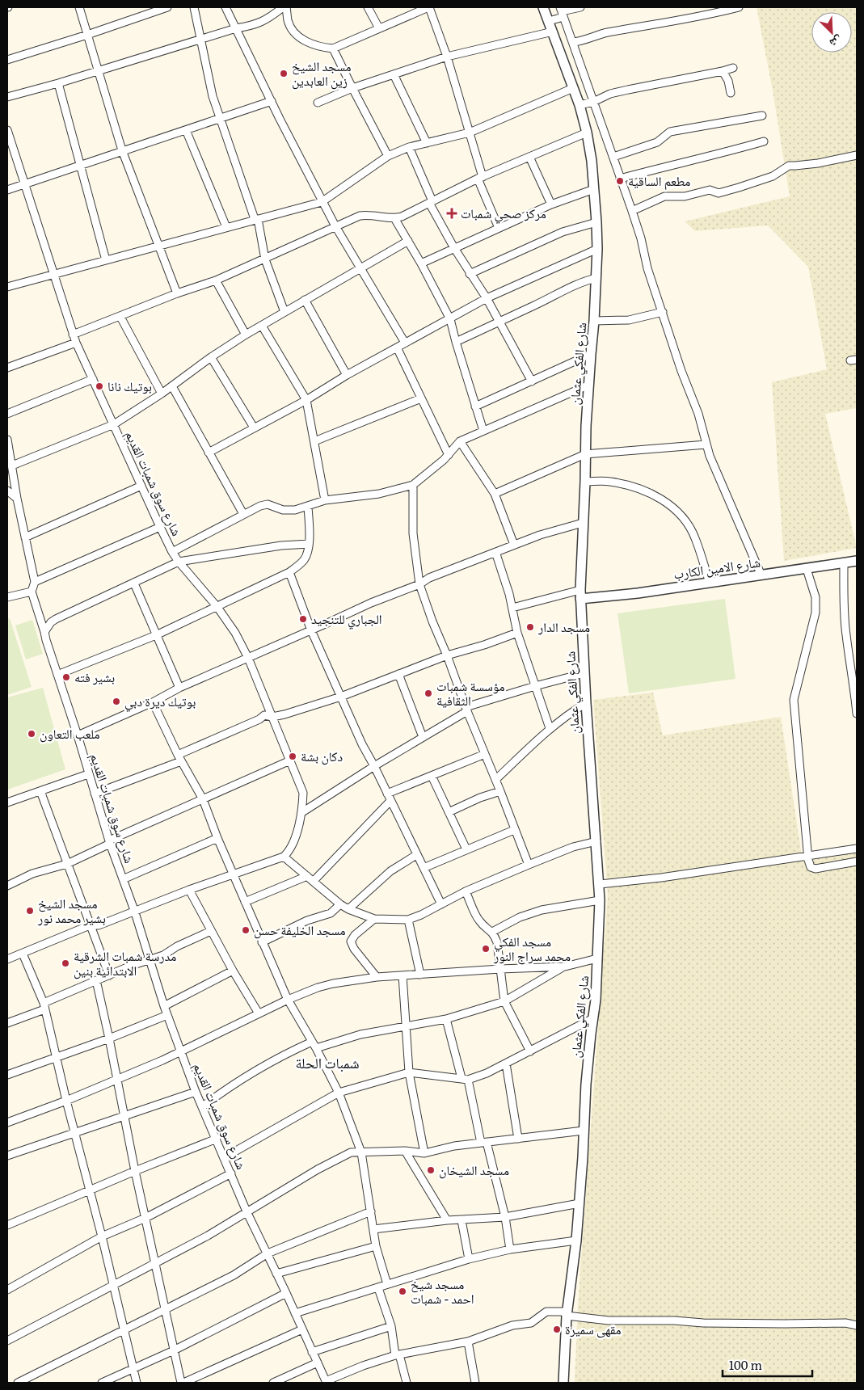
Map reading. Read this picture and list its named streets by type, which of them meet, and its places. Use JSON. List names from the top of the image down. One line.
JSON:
{"streets":{"street":["شارع الفكي عثمان","شارع سوق شمبات القديم","شارع الامين الكارب"]},"crossings":[["شارع الفكي عثمان","شارع الامين الكارب"]],"districts":["شمبات الحلة"],"places":{"other":["مسجد الشيخ زين العابدين","مطعم الساقية","بوتيك نانا","الجباري للتنجيد","مسجد الدار","بشير فته","مؤسسة شمبات الثقافية","بوتيك ديرة دبي","ملعب التعاون","دكان بشة","مسجد الشيخ بشير محمد نور","مسجد الخليفة حسن","مسجد الفكي محمد سراج النور","مدرسة شمبات الشرقية الابتدائية بنين","مسجد الشيخان","مسجد شيخ احمد - شمبات","مقهى سميرة"],"health":["مركز صحي شمبات"]},"scale_bar":"100 m","north":"bottom right"}
